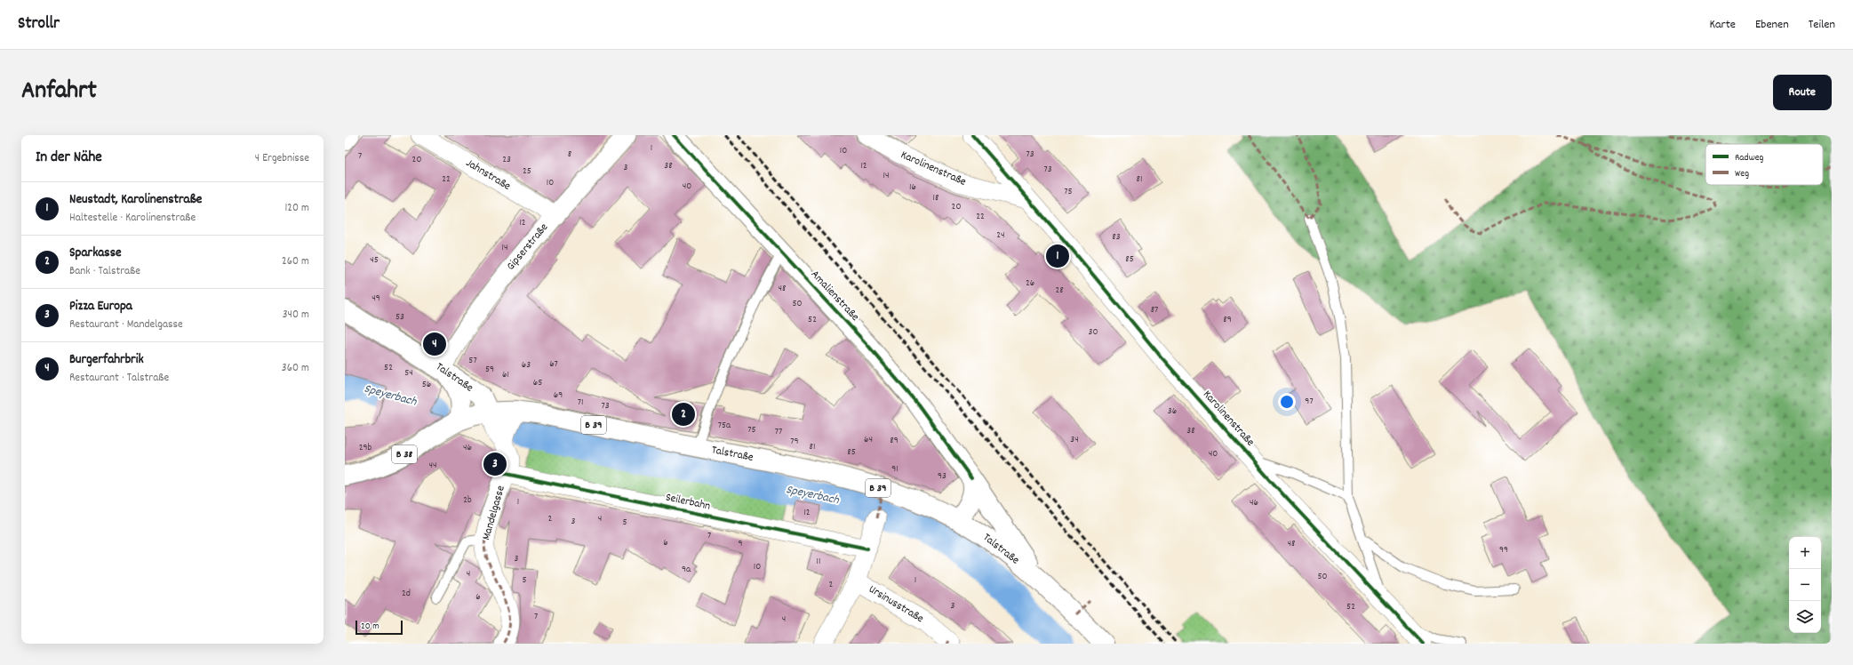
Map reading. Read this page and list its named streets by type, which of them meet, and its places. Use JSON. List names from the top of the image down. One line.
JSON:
{"streets":{"main road":["Amalienstraße","Talstraße","B 39","B 38"],"street":["Karolinenstraße","Jahnstraße","Gipserstraße","Seilerbahn","Mandelgasse","Ursinusstraße"]},"crossings":[["Jahnstraße","Gipserstraße"],["Gipserstraße","Talstraße"],["Amalienstraße","Talstraße"],["Talstraße","Mandelgasse"],["Seilerbahn","Mandelgasse"]],"water":["Speyerbach"],"house_numbers":["1","10","8","73","7","20","23","38","12","3","73","25","14","22","81","10","40","16","75","18","20","22","12","24","83","14","85","45","26","48","28","49","50","87","53","52","89","30","57","67","63","52","59","54","61","65","56","69","97","71","73","36","75a","75","38","77","64","34","89","79","81","29b","46","85","40","44","91","93","2b","1","46","12","2","4","3","5","7","6","9","48","99","3","11","10","9a","4","50","5","1","2","2d","6","3","52","7","4"],"legend":["Radweg","Weg"],"scale_bar":"20 m","page":{"header":"Strollr","nav":["Karte","Ebenen","Teilen"],"title":"Anfahrt","buttons":"Route","heading":["In der Nähe","4 Ergebnisse"],"list":[{"mark":"1","name":"Neustadt, Karolinenstraße","note":"Haltestelle · Karolinenstraße","value":"120 m"},{"mark":"2","name":"Sparkasse","note":"Bank · Talstraße","value":"260 m"},{"mark":"3","name":"Pizza Europa","note":"Restaurant · Mandelgasse","value":"340 m"},{"mark":"4","name":"Burgerfahrbrik","note":"Restaurant · Talstraße","value":"360 m"}],"pins":["1","4","2","3"],"map_buttons":["+","−"],"scale":"20 m"}}
